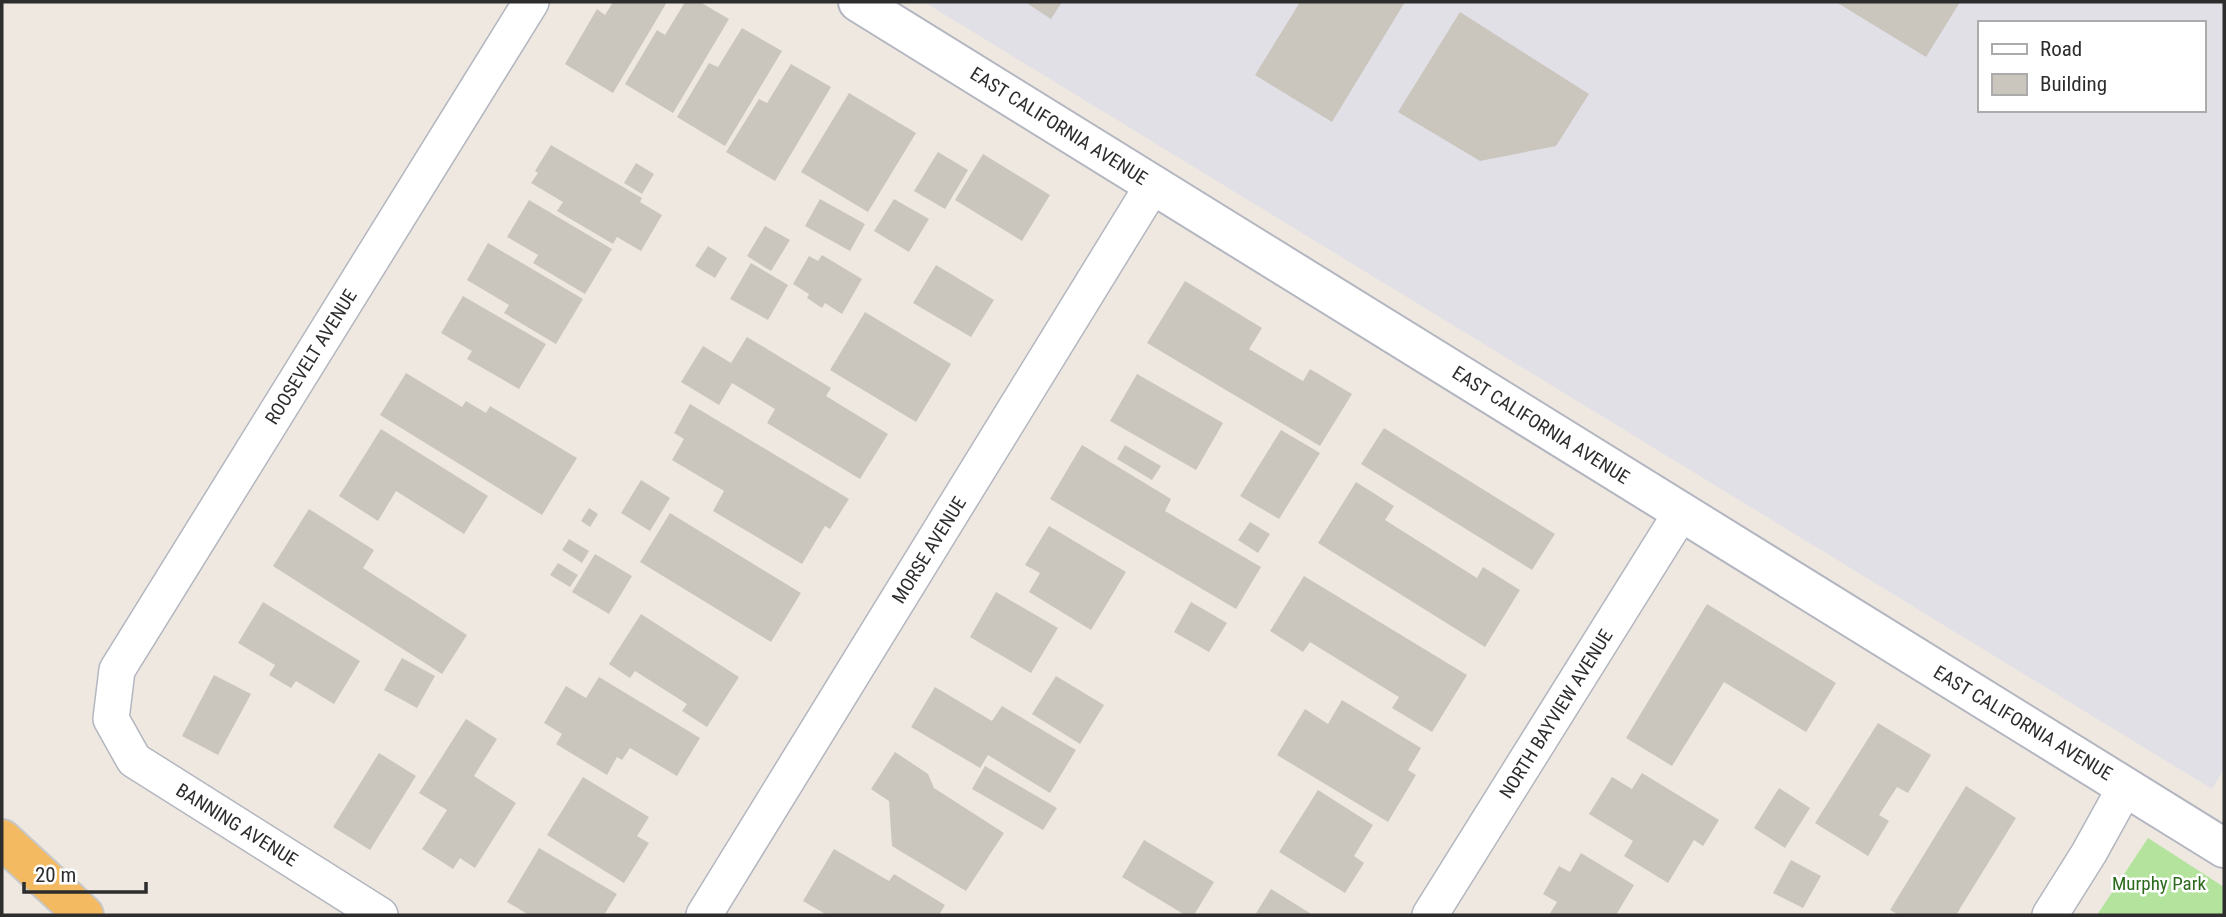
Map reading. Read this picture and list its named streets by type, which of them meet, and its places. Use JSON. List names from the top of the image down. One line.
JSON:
{"streets":{"street":["EAST CALIFORNIA AVENUE","ROOSEVELT AVENUE","MORSE AVENUE","NORTH BAYVIEW AVENUE","BANNING AVENUE"]},"crossings":[["EAST CALIFORNIA AVENUE","MORSE AVENUE"],["EAST CALIFORNIA AVENUE","NORTH BAYVIEW AVENUE"],["ROOSEVELT AVENUE","BANNING AVENUE"]],"parks":["Murphy Park"],"legend":["Road","Building"],"scale_bar":"20 m"}
